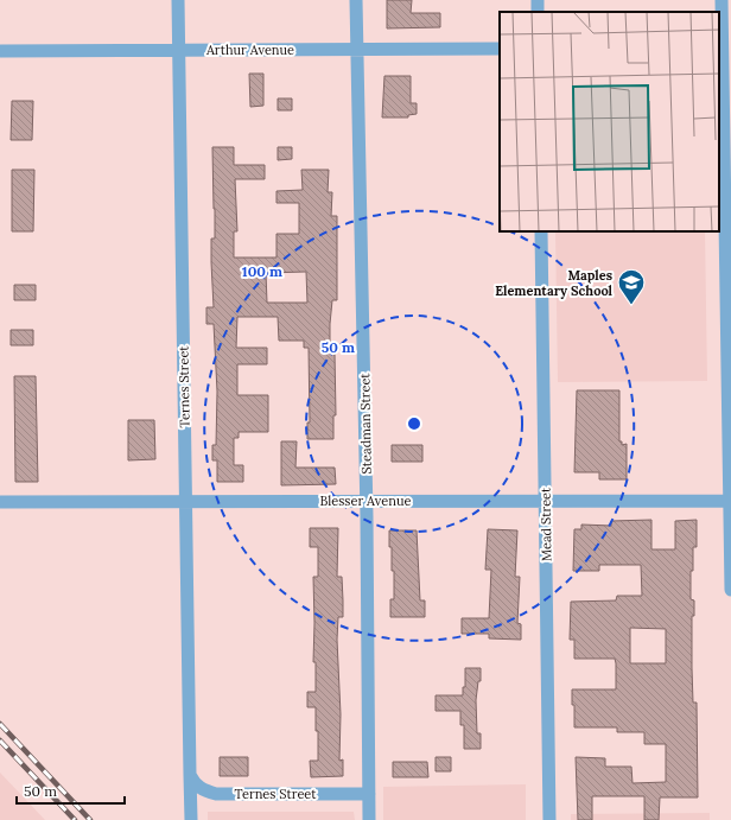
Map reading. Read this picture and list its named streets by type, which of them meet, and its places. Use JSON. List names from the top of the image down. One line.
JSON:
{"streets":{"street":["Arthur Avenue","Ternes Street","Steadman Street","Blesser Avenue","Mead Street"]},"crossings":[["Arthur Avenue","Ternes Street"],["Arthur Avenue","Steadman Street"],["Ternes Street","Steadman Street"],["Ternes Street","Blesser Avenue"],["Steadman Street","Blesser Avenue"],["Blesser Avenue","Mead Street"]],"places":{"school or university":["Maples Elementary School"]},"scale_bar":"50 m","rings":["100 m","50 m"]}
